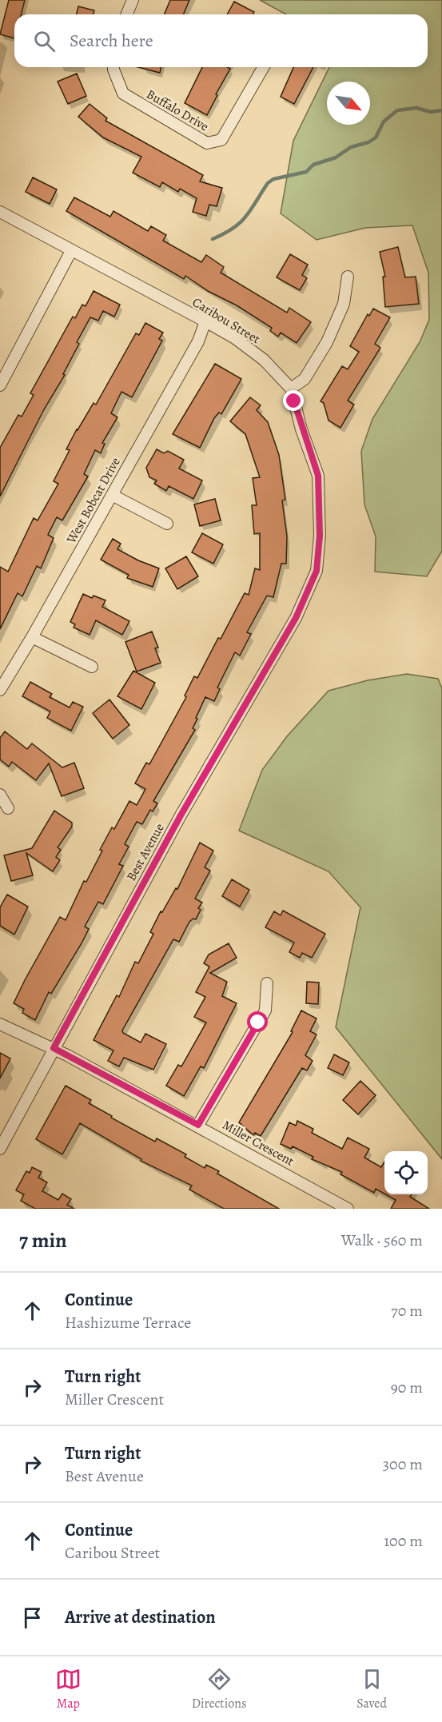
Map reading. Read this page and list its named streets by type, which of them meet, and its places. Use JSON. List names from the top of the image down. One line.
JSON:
{"streets":{"street":["Buffalo Drive","Caribou Street","West Bobcat Drive","Best Avenue","Miller Crescent"]},"crossings":[["Caribou Street","West Bobcat Drive"],["Caribou Street","Best Avenue"],["Best Avenue","Miller Crescent"]],"north":"bottom right","page":{"search":"Search here","heading":["7 min","Walk · 560 m"],"list":[["Continue","Hashizume Terrace","70 m"],["Turn right","Miller Crescent","90 m"],["Turn right","Best Avenue","300 m"],["Continue","Caribou Street","100 m"],"Arrive at destination"],"nav":["Map","Directions","Saved"]}}
